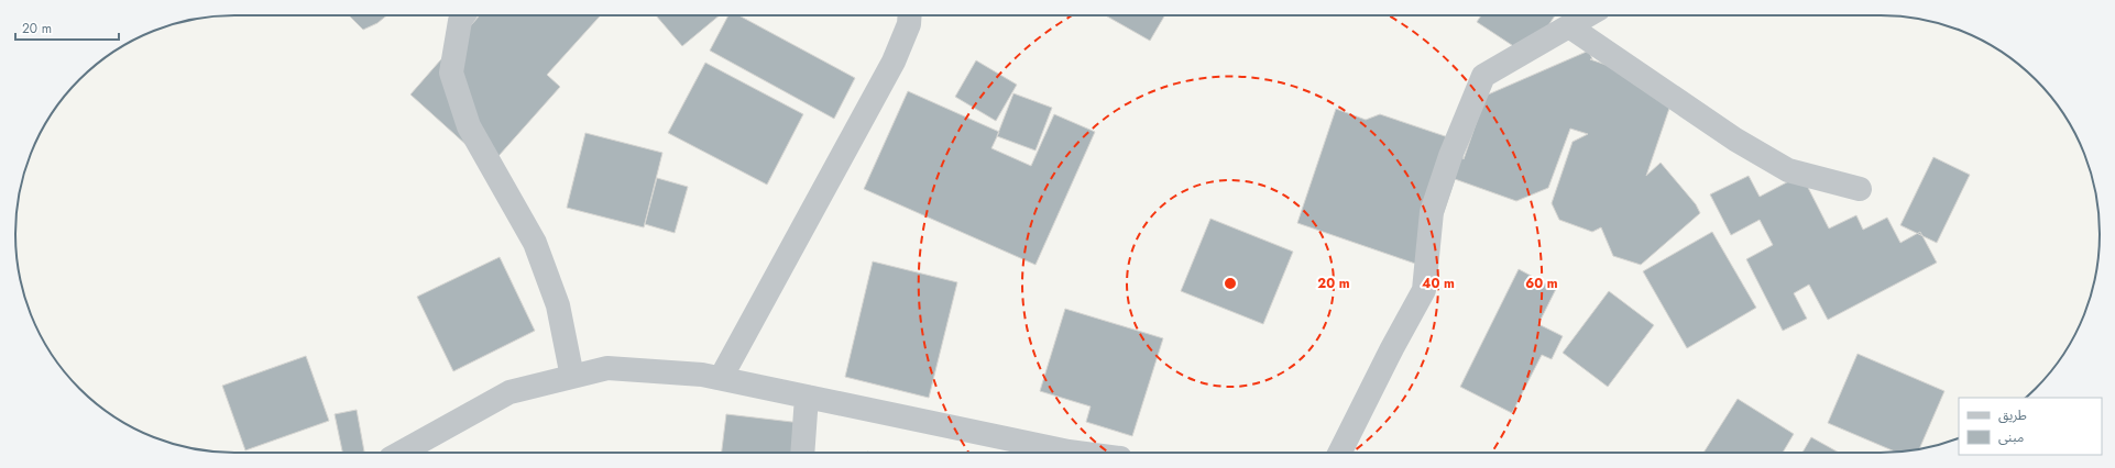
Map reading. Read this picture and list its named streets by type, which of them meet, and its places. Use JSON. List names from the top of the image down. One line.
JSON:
{"legend":["طريق","مبنى"],"scale_bar":"20 m","rings":["20 m","40 m","60 m"]}
